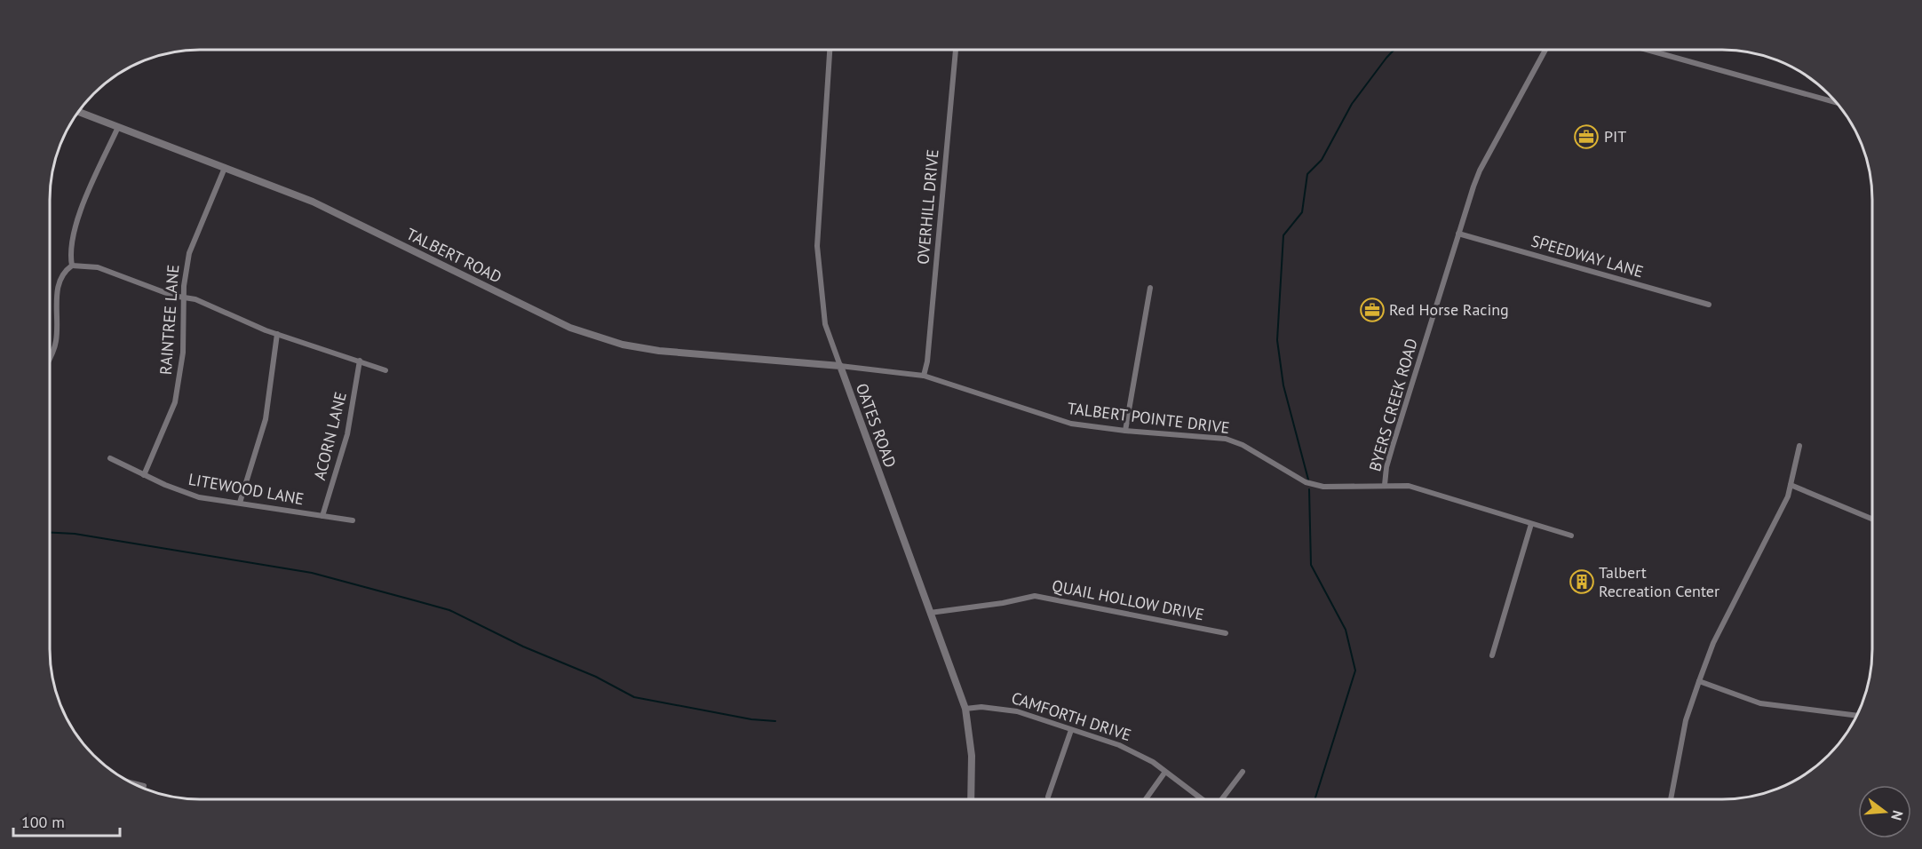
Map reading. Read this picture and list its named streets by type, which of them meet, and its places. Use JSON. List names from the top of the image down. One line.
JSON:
{"streets":{"street":["OVERHILL DRIVE","TALBERT ROAD","SPEEDWAY LANE","RAINTREE LANE","BYERS CREEK ROAD","TALBERT POINTE DRIVE","OATES ROAD","ACORN LANE","LITEWOOD LANE","QUAIL HOLLOW DRIVE","CAMFORTH DRIVE"]},"crossings":[["OVERHILL DRIVE","TALBERT POINTE DRIVE"],["TALBERT ROAD","RAINTREE LANE"],["TALBERT ROAD","TALBERT POINTE DRIVE"],["TALBERT ROAD","OATES ROAD"],["SPEEDWAY LANE","BYERS CREEK ROAD"],["RAINTREE LANE","LITEWOOD LANE"],["BYERS CREEK ROAD","TALBERT POINTE DRIVE"],["TALBERT POINTE DRIVE","OATES ROAD"],["OATES ROAD","QUAIL HOLLOW DRIVE"],["OATES ROAD","CAMFORTH DRIVE"],["ACORN LANE","LITEWOOD LANE"]],"places":{"office":["PIT","Red Horse Racing"],"building":["Talbert Recreation Center"]},"scale_bar":"100 m","north":"right"}
